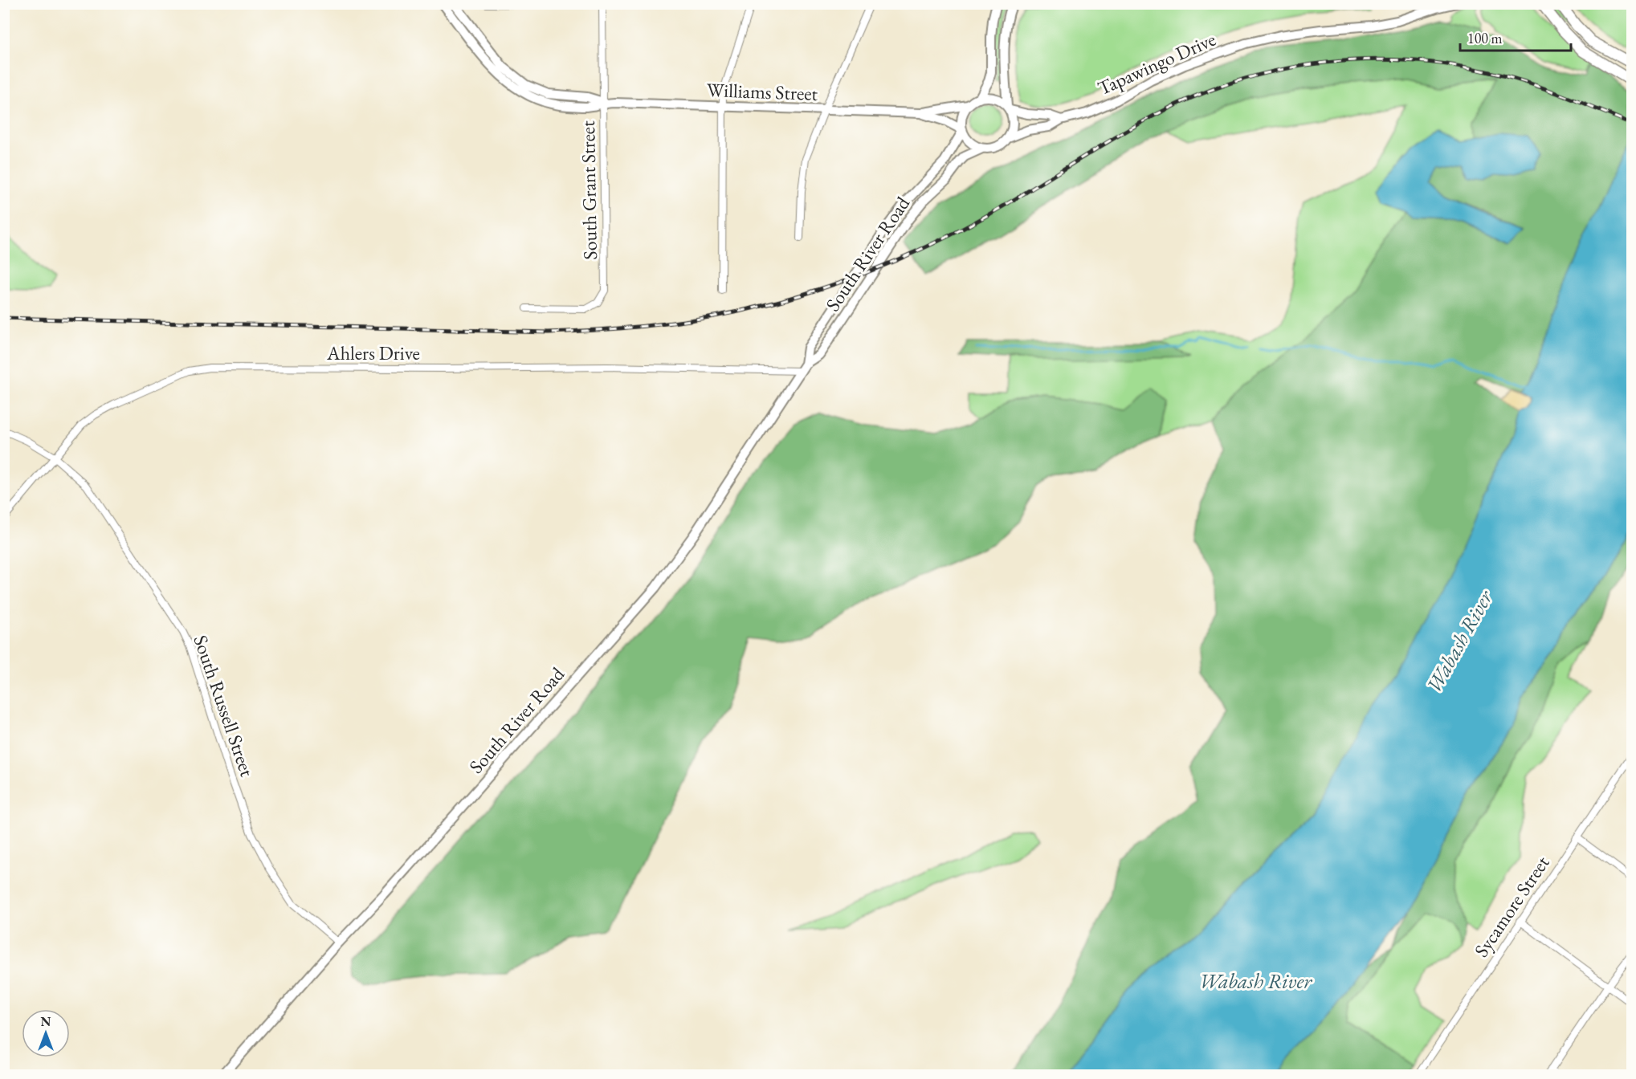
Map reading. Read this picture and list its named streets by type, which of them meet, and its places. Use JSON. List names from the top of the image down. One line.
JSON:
{"streets":{"main road":["Tapawingo Drive","Williams Street","South River Road"],"street":["South Grant Street","Ahlers Drive","South Russell Street","Sycamore Street"]},"crossings":[["Tapawingo Drive","Williams Street"],["Tapawingo Drive","South River Road"],["Williams Street","South Grant Street"],["Williams Street","South River Road"],["South River Road","Ahlers Drive"],["South River Road","South Russell Street"],["Ahlers Drive","South Russell Street"]],"water":["Wabash River"],"scale_bar":"100 m","north":"top"}
